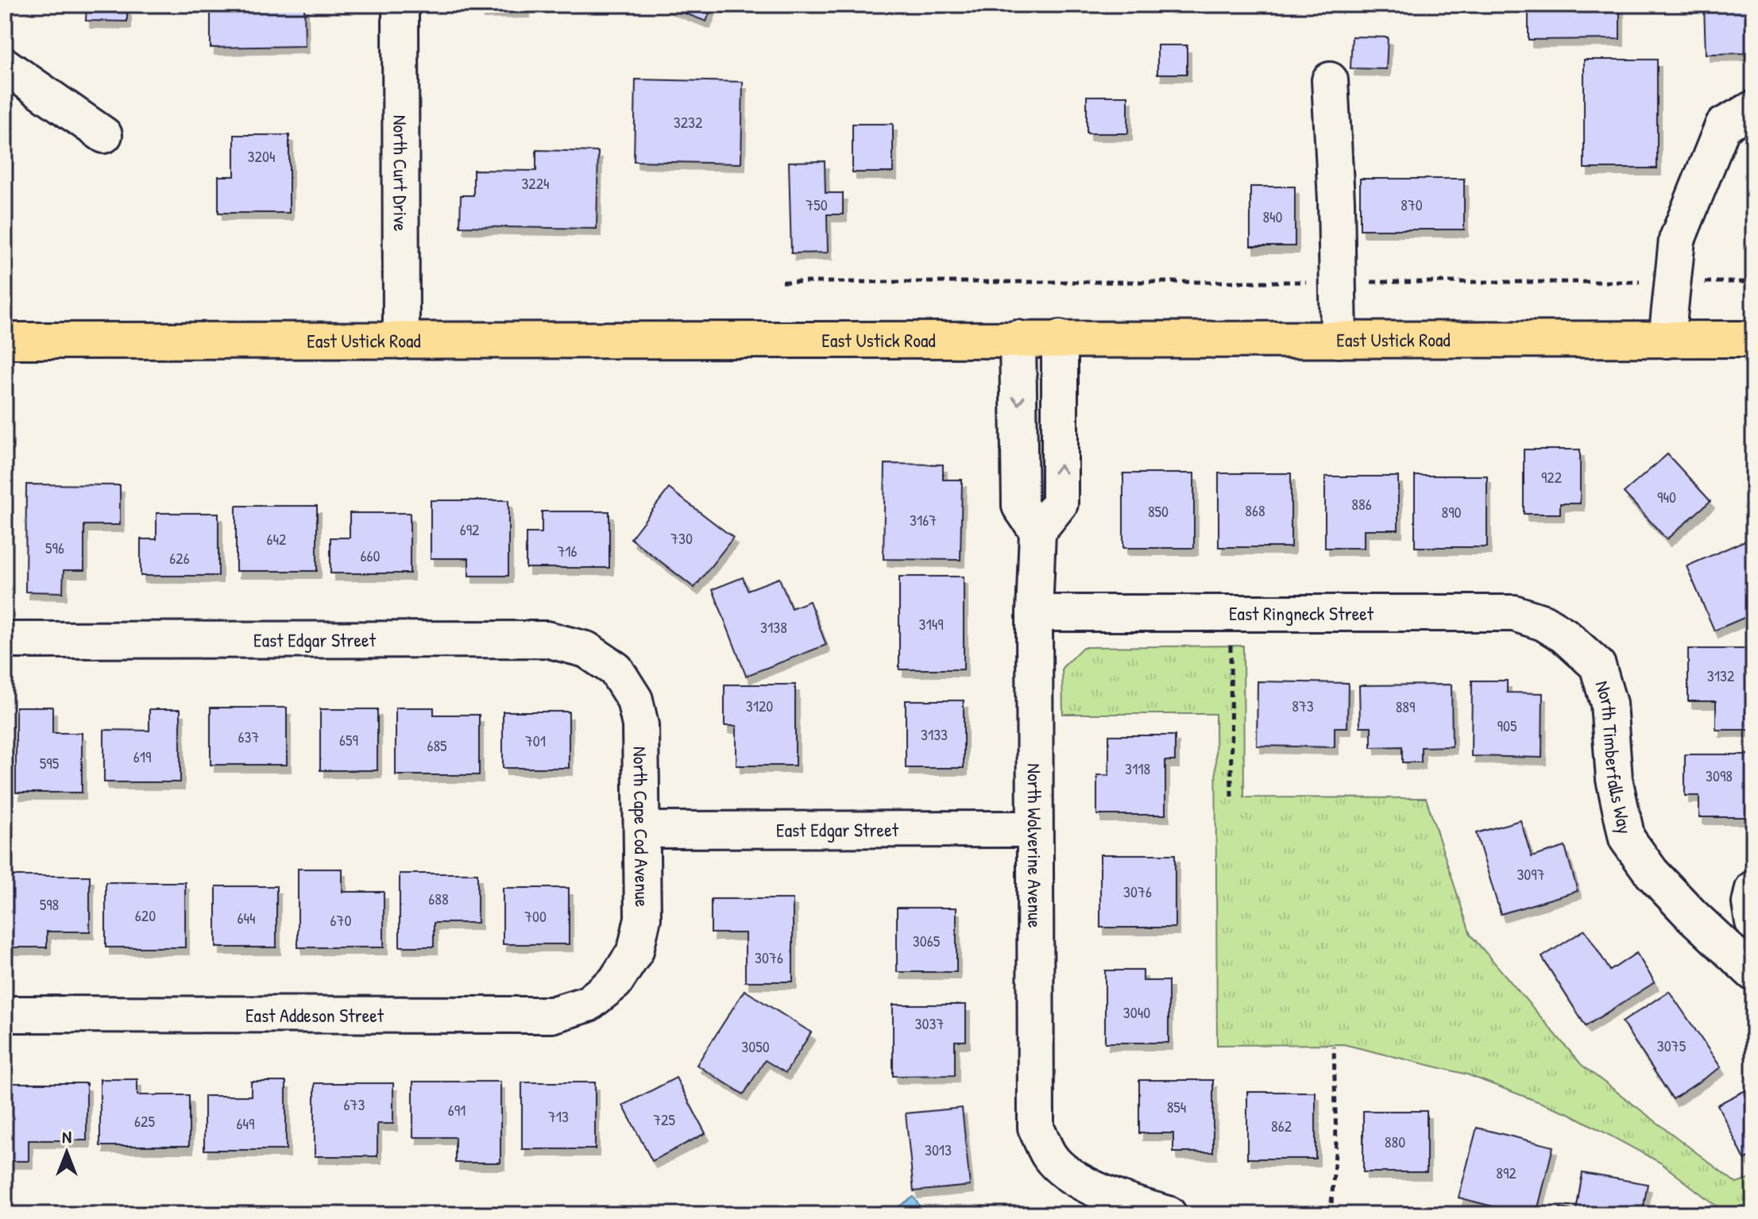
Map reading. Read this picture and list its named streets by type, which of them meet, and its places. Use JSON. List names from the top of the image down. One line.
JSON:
{"streets":{"main road":["East Ustick Road"],"street":["North Curt Drive","East Ringneck Street","East Edgar Street","North Timberfalls Way","North Cape Cod Avenue","North Wolverine Avenue","East Addeson Street"]},"crossings":[["North Curt Drive","East Ustick Road"],["East Ringneck Street","North Timberfalls Way"],["East Ringneck Street","North Wolverine Avenue"],["East Edgar Street","North Cape Cod Avenue"],["East Edgar Street","North Wolverine Avenue"],["North Cape Cod Avenue","East Addeson Street"]],"house_numbers":["3232","3204","3224","750","870","840","922","940","886","868","850","890","3167","692","730","642","596","716","660","626","3149","3138","3132","3120","873","889","905","3133","637","659","701","685","619","595","3118","3098","3097","3076","688","598","620","700","644","670","3065","3076","3040","3037","3075","3050","673","854","691","713","725","625","649","862","880","3013","892"],"north":"top"}
